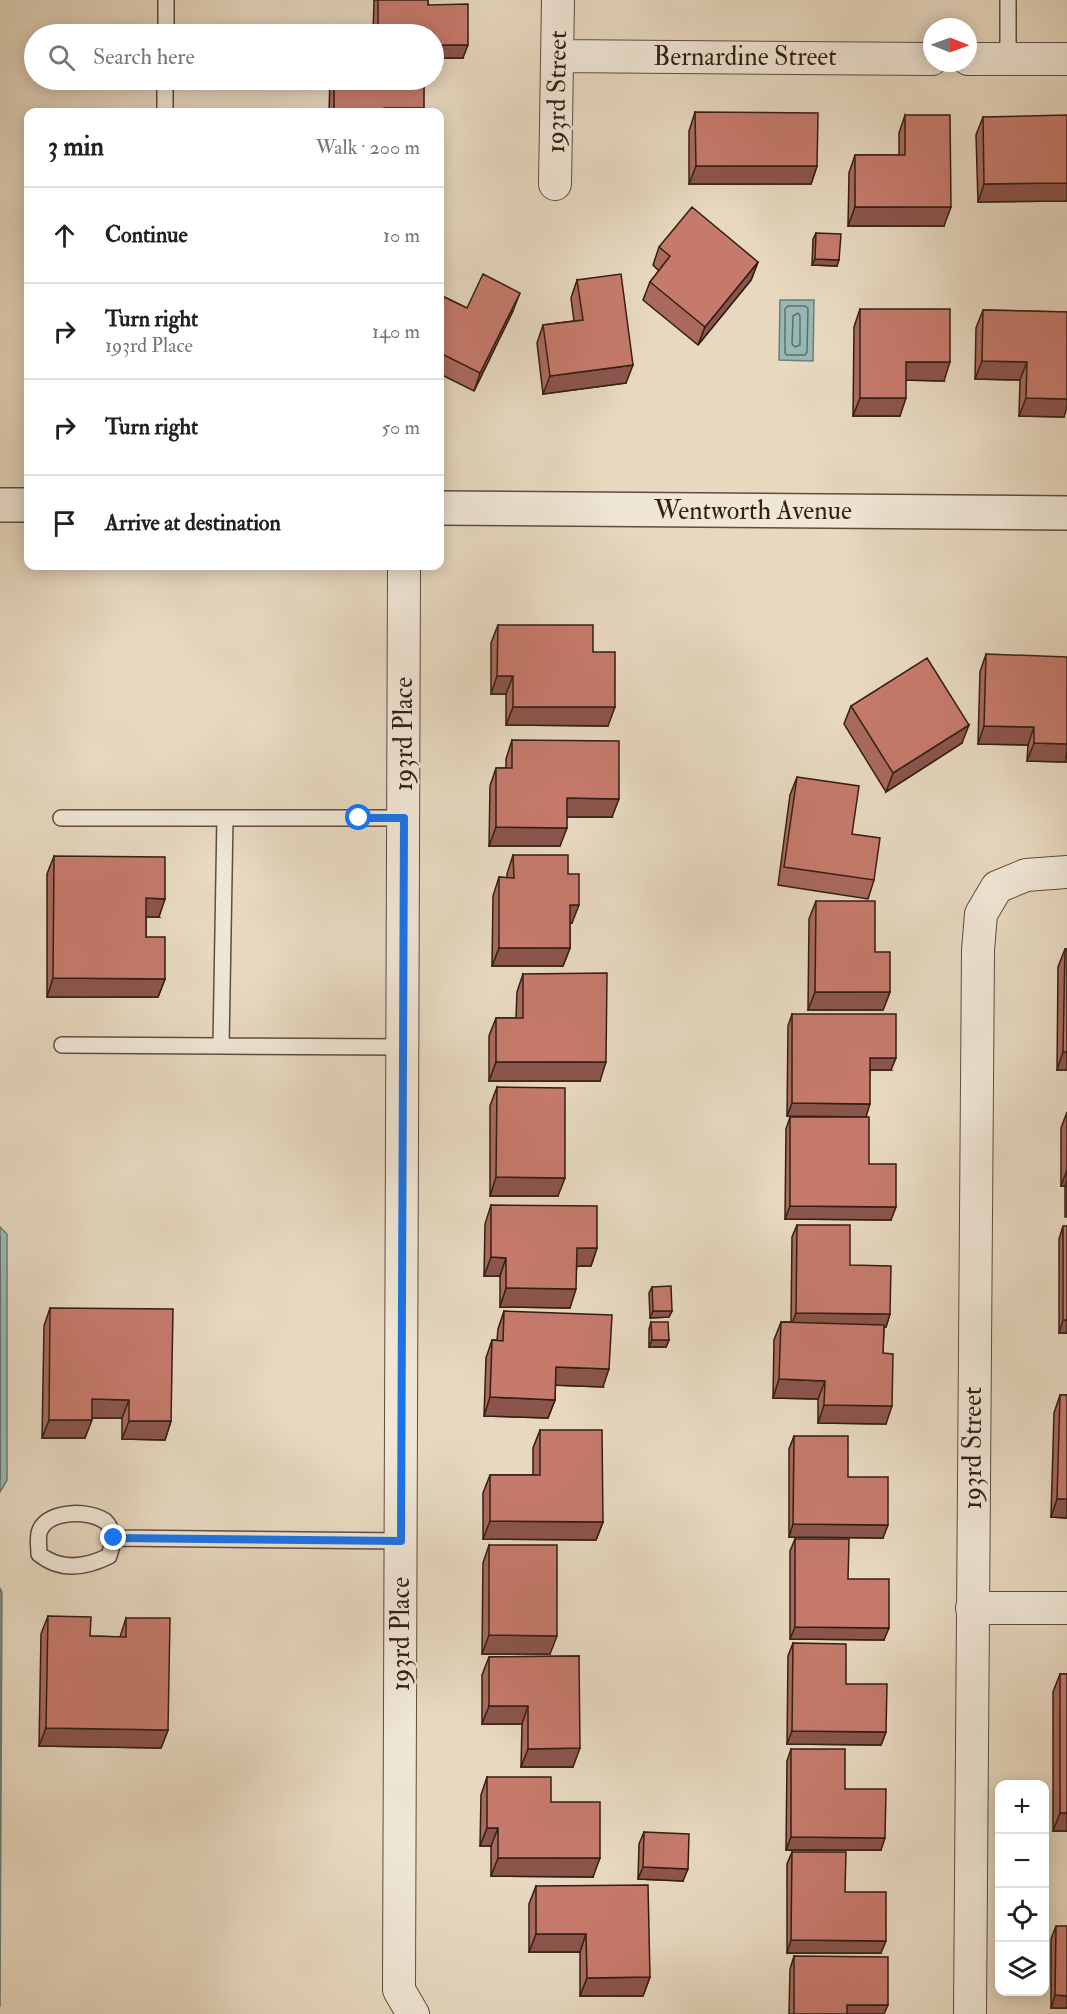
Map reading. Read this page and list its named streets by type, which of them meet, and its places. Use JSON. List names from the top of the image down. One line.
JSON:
{"streets":{"street":["Bernardine Street","193rd Street","Wentworth Avenue","193rd Place"]},"crossings":[["Bernardine Street","193rd Street"]],"north":"right","page":{"search":"Search here","heading":["3 min","Walk · 200 m"],"list":[["Continue","10 m"],["Turn right","193rd Place","140 m"],["Turn right","50 m"],"Arrive at destination"],"map_buttons":["+","−"]}}
